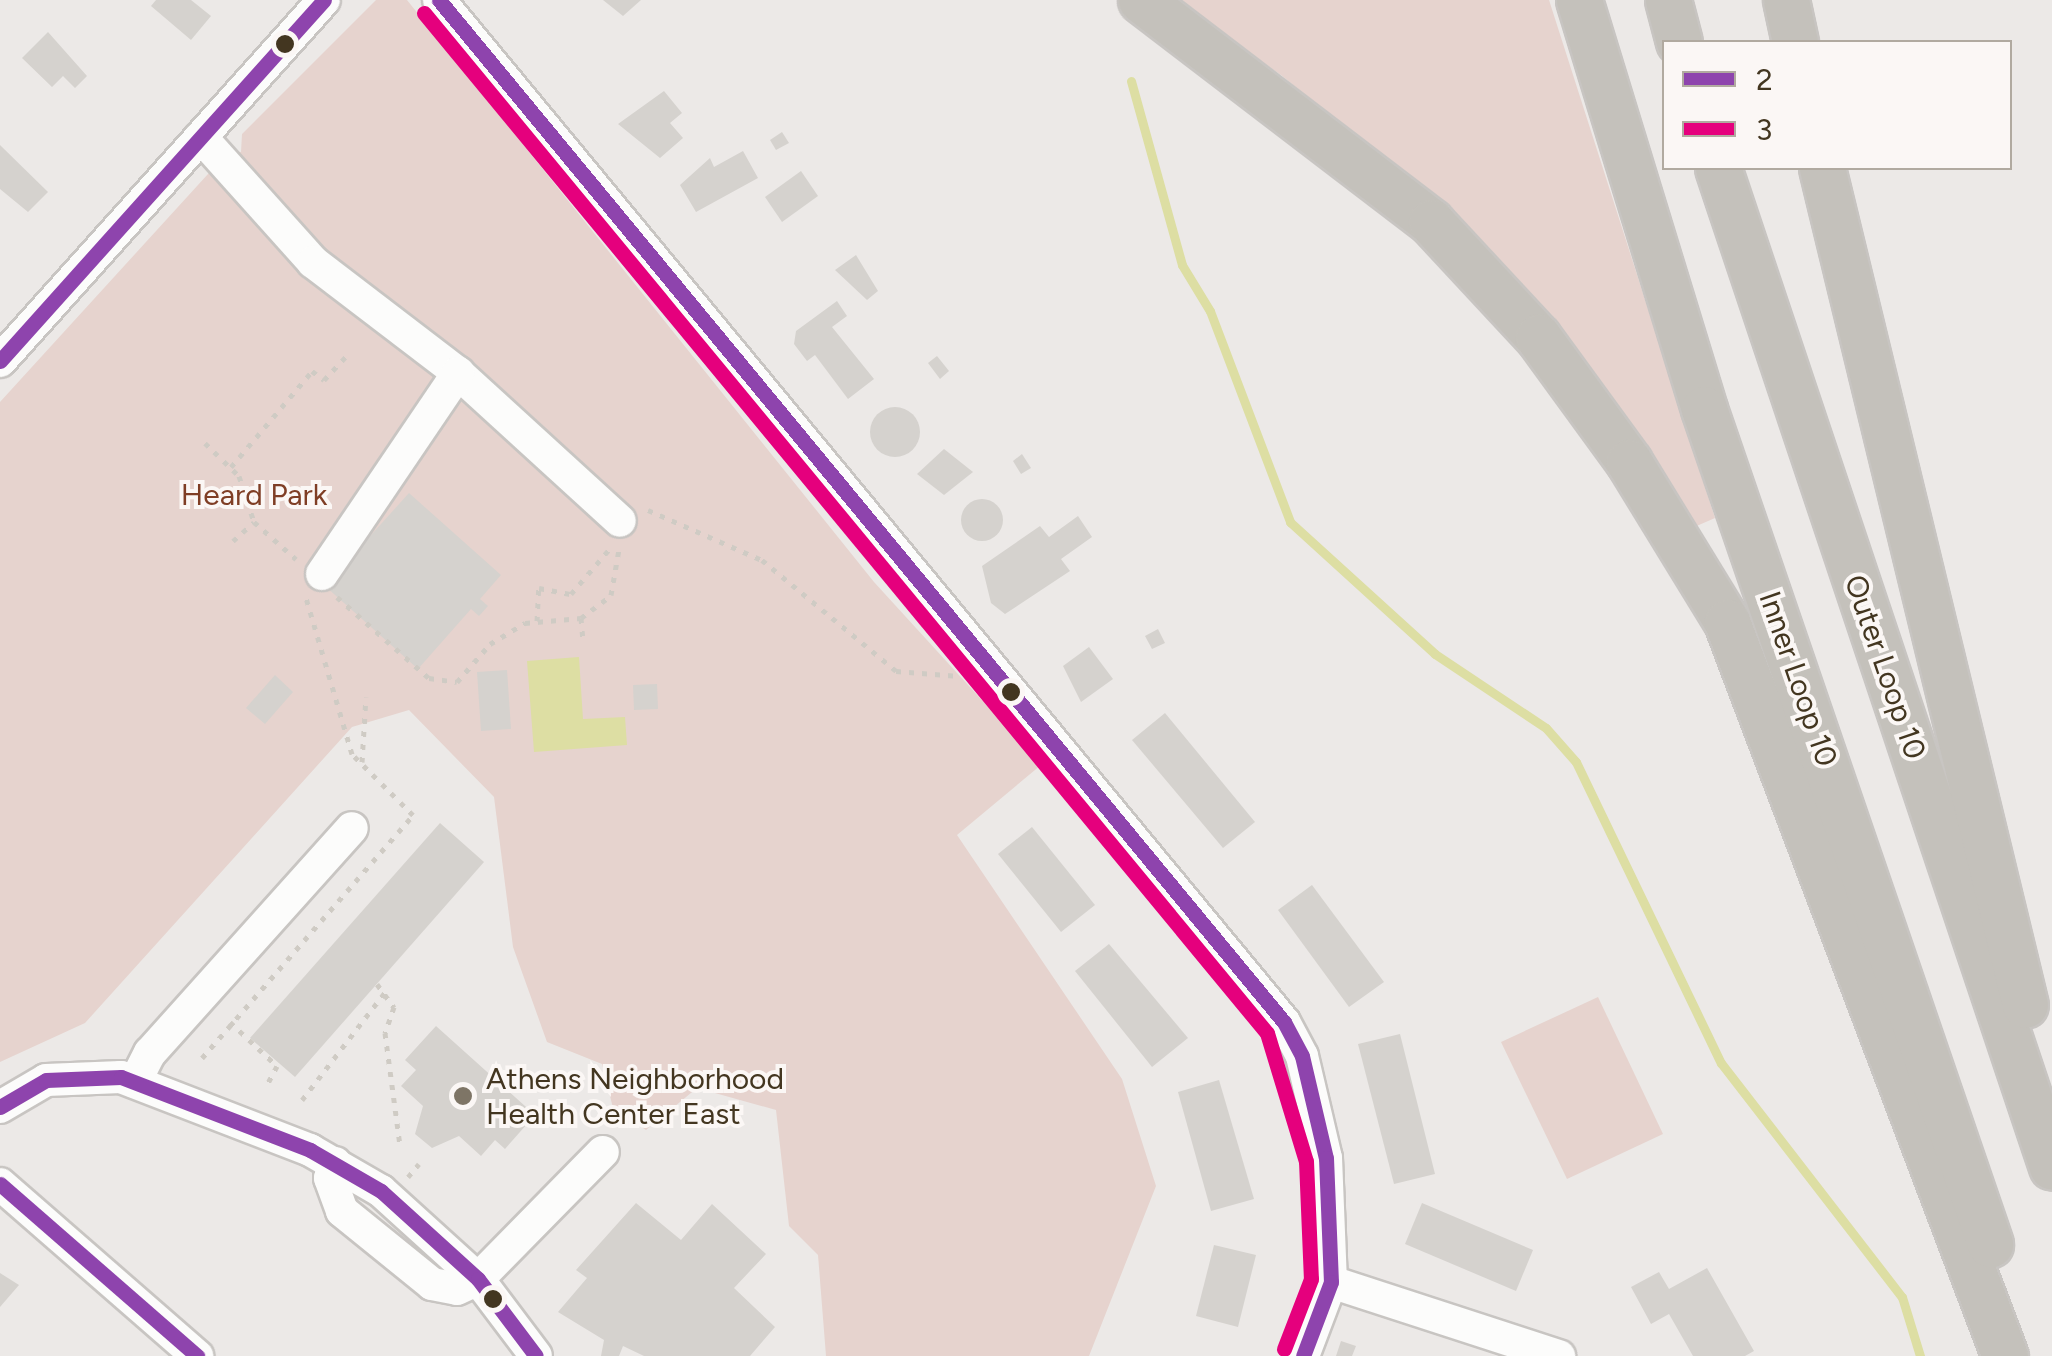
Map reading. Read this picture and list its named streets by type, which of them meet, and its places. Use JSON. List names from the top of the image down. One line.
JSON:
{"streets":{"highway":["Outer Loop 10","Inner Loop 10"]},"parks":["Heard Park"],"places":["Athens Neighborhood Health Center East"],"lines":["transit line 2","transit line 3"],"legend":["2","3"]}
